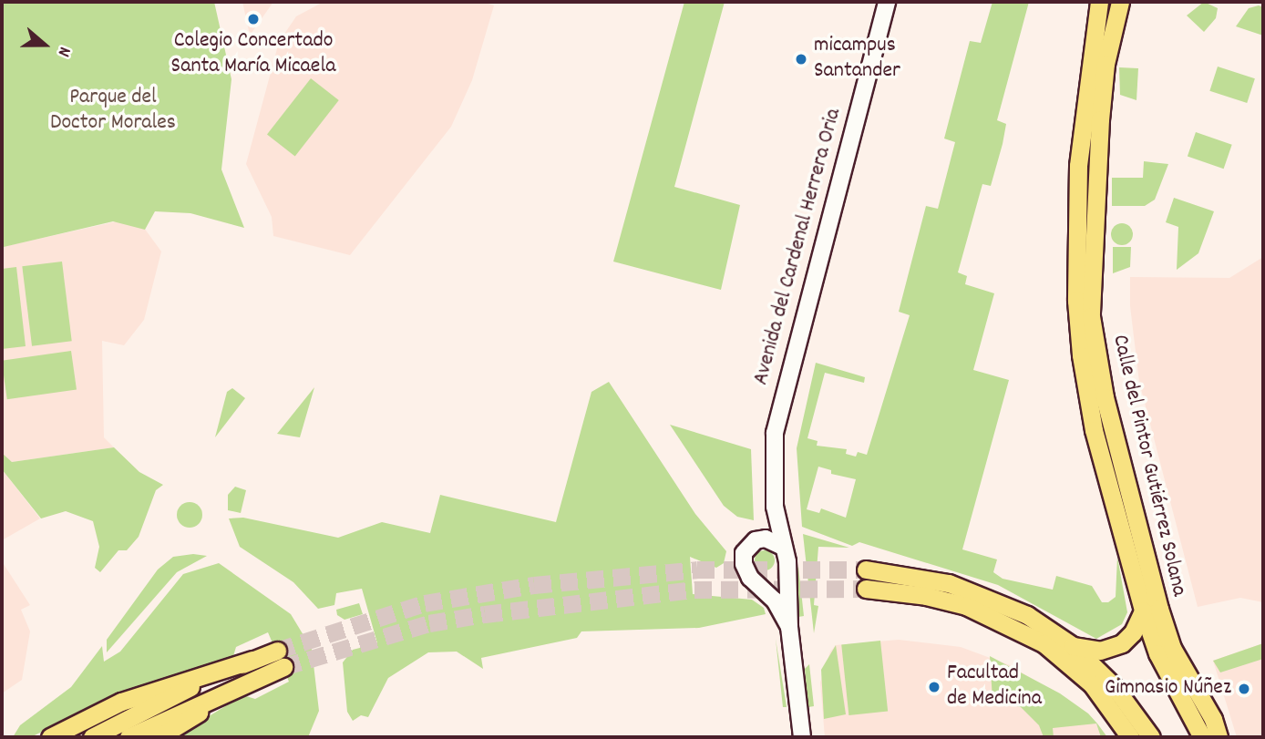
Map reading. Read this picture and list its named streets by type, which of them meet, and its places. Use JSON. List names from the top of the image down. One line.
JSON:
{"streets":{"main road":["Avenida del Cardenal Herrera Oria","Calle del Pintor Gutiérrez Solana"]},"parks":["Parque del Doctor Morales"],"places":["Colegio Concertado Santa María Micaela","micampus Santander","Facultad de Medicina","Gimnasio Núñez"],"north":"right"}
